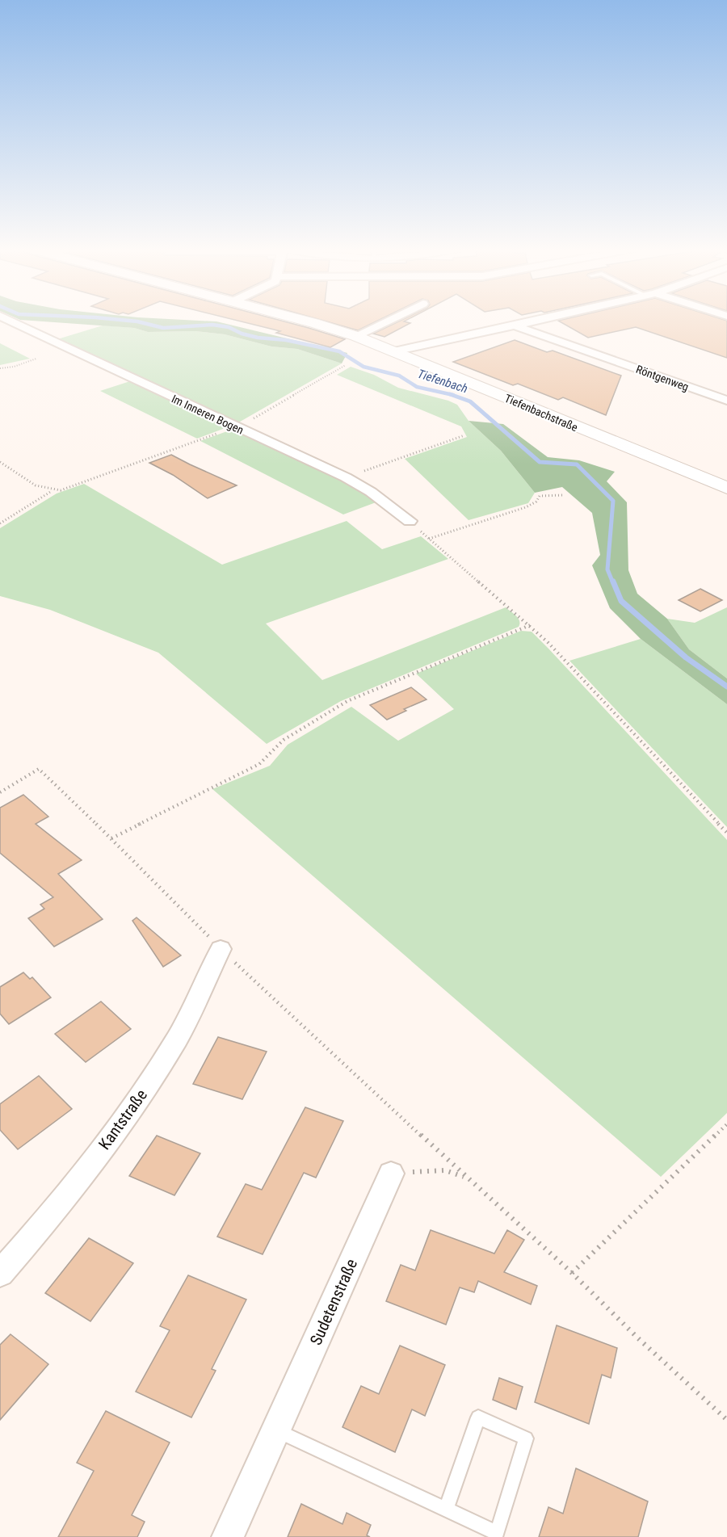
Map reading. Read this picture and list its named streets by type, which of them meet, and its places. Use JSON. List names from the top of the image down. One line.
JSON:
{"streets":{"street":["Röntgenweg","Tiefenbachstraße","Im Inneren Bogen","Kantstraße","Sudetenstraße"]},"water":["Tiefenbach"]}
